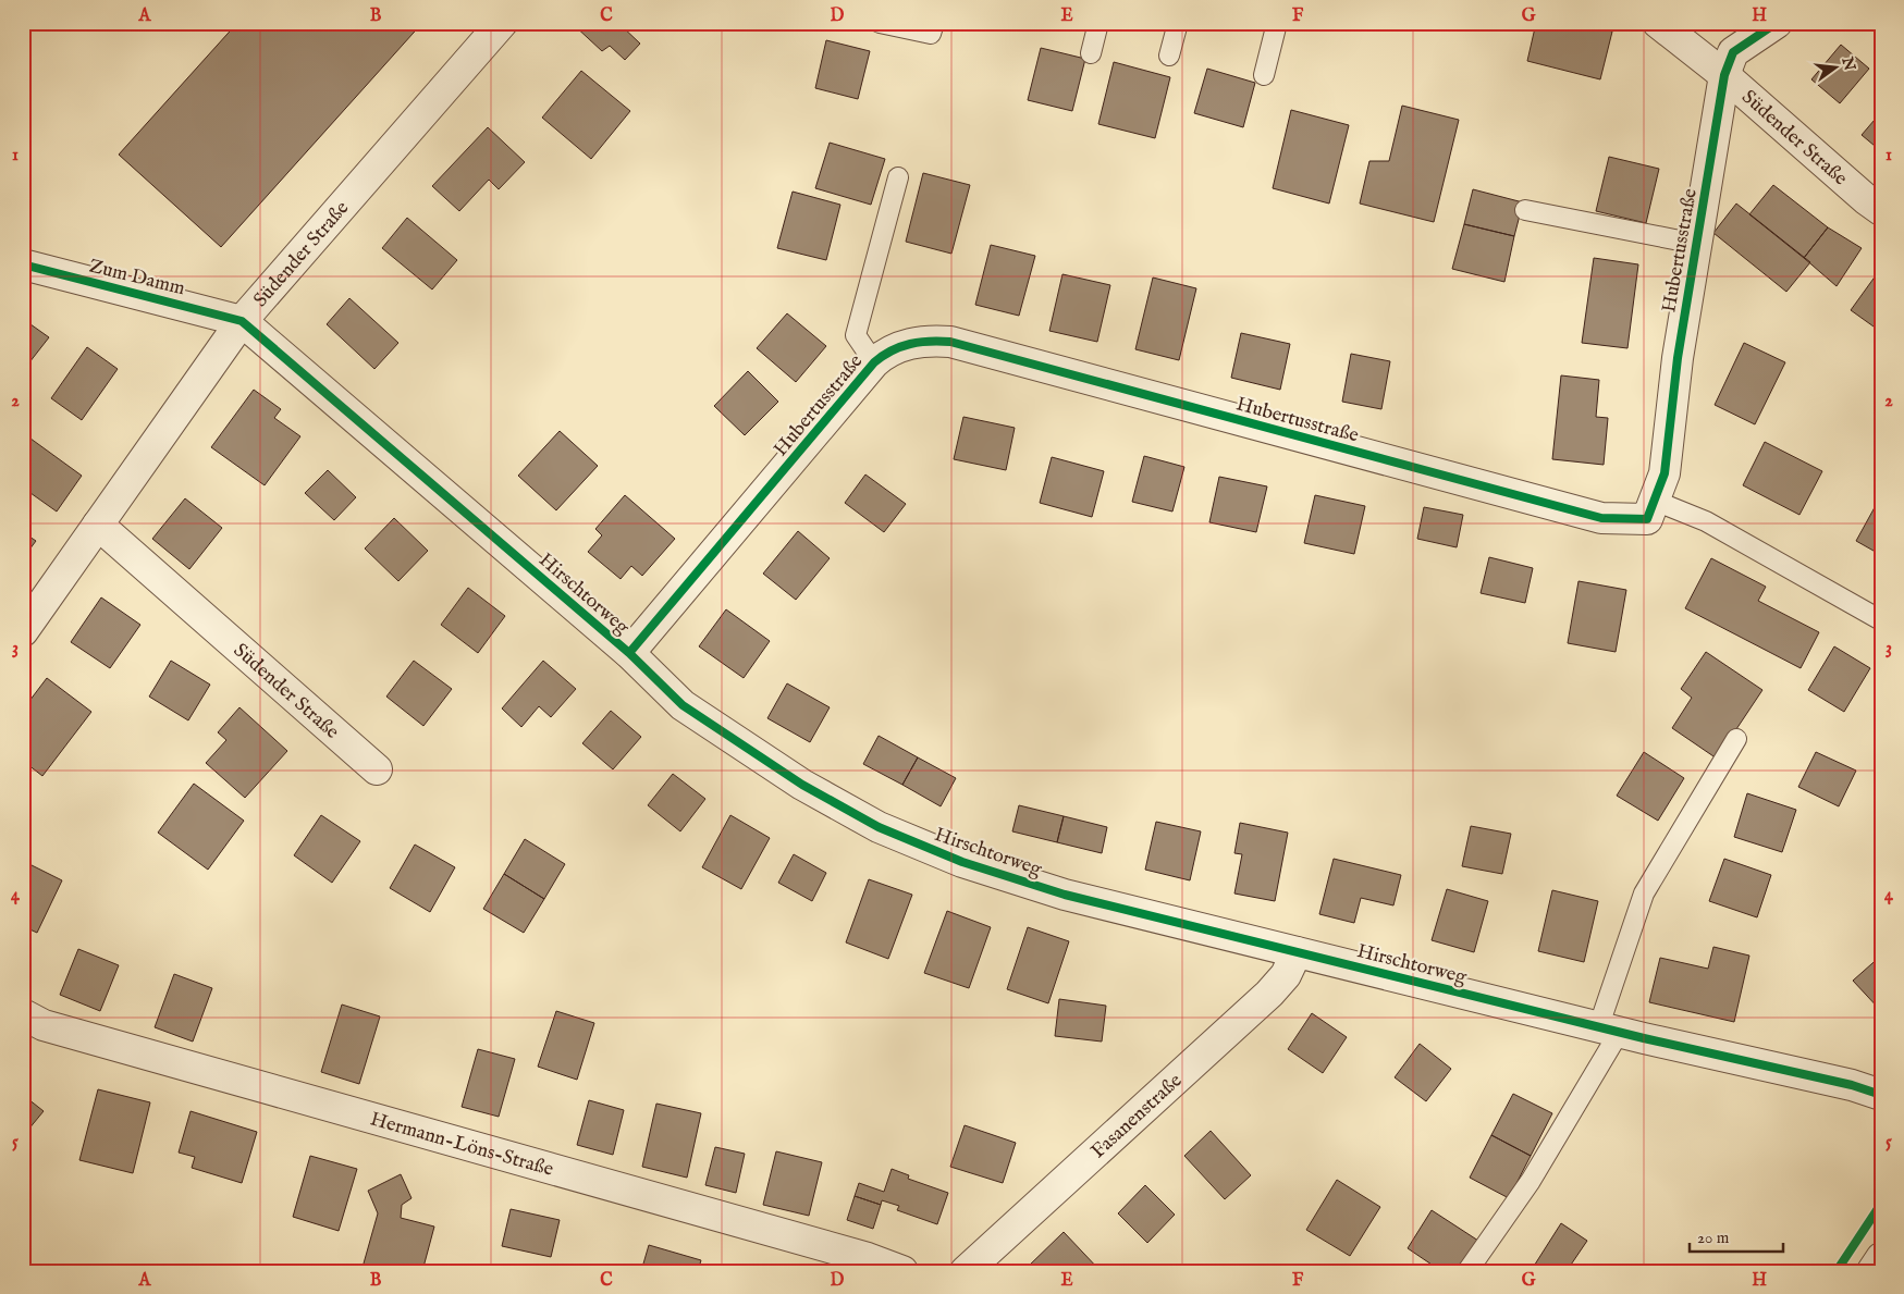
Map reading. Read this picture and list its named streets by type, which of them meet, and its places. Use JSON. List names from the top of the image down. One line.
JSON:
{"streets":{"street":["Südender Straße","Hubertusstraße","Zum Damm","Hirschtorweg","Fasanenstraße","Hermann-Löns-Straße"]},"crossings":[["Südender Straße","Hubertusstraße"],["Südender Straße","Zum Damm"],["Südender Straße","Hirschtorweg"],["Hubertusstraße","Hirschtorweg"],["Zum Damm","Hirschtorweg"],["Hirschtorweg","Fasanenstraße"]],"scale_bar":"20 m","north":"right","grid":{"columns":["A","B","C","D","E","F","G","H"],"rows":["1","2","3","4","5"]}}
